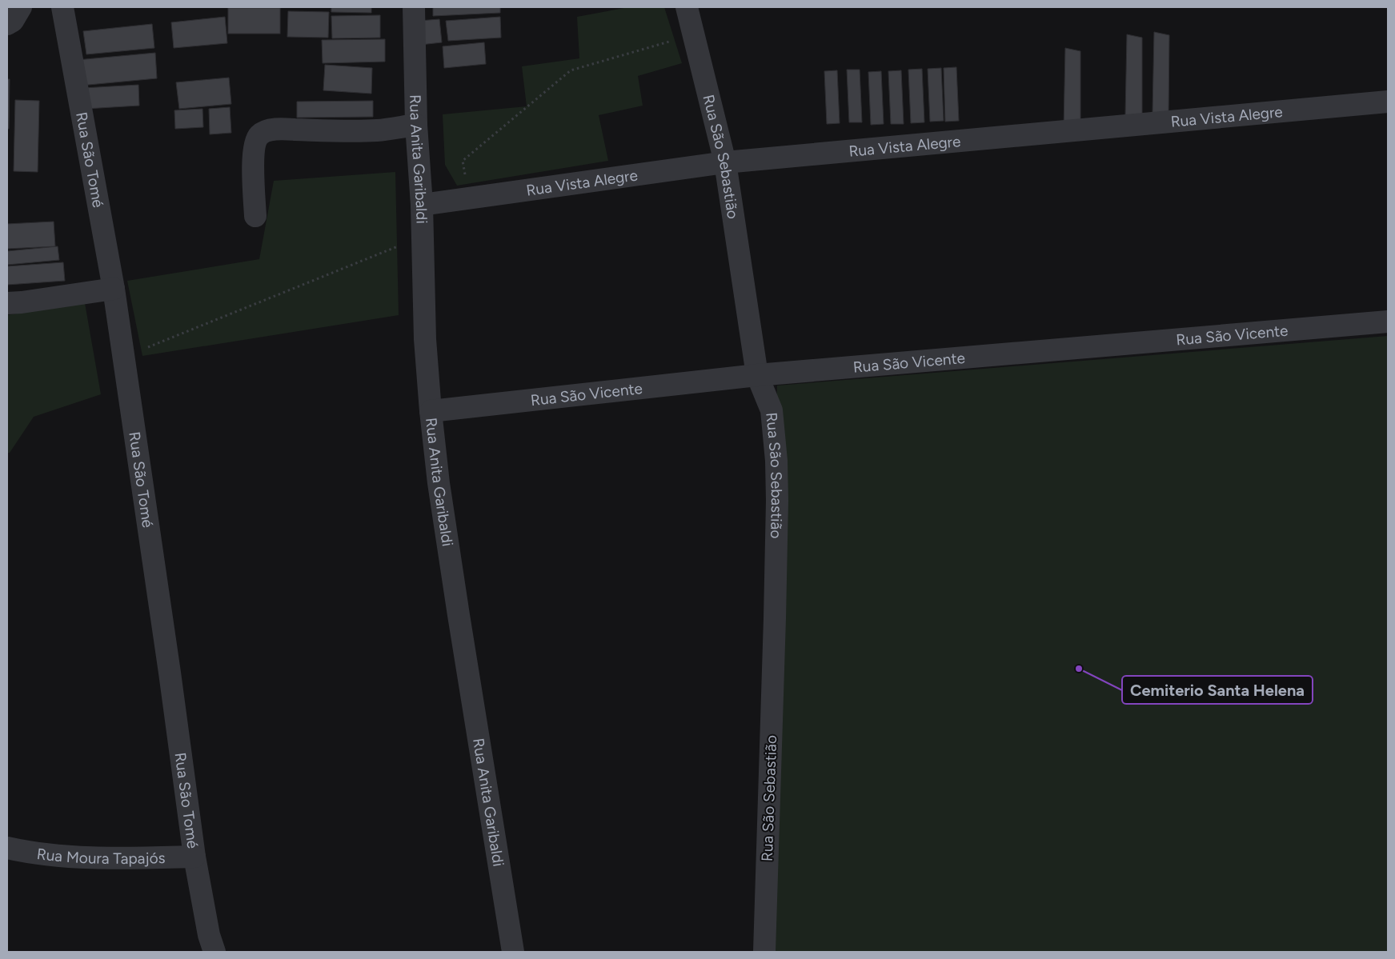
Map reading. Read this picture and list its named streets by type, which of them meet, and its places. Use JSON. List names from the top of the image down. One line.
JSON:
{"streets":{"street":["Rua Vista Alegre","Rua São Sebastião","Rua São Tomé","Rua Anita Garibaldi","Rua São Vicente","Rua Moura Tapajós"]},"crossings":[["Rua Vista Alegre","Rua São Sebastião"],["Rua Vista Alegre","Rua Anita Garibaldi"],["Rua São Sebastião","Rua São Vicente"],["Rua São Tomé","Rua Moura Tapajós"],["Rua Anita Garibaldi","Rua São Vicente"]],"places":["Cemiterio Santa Helena"]}
